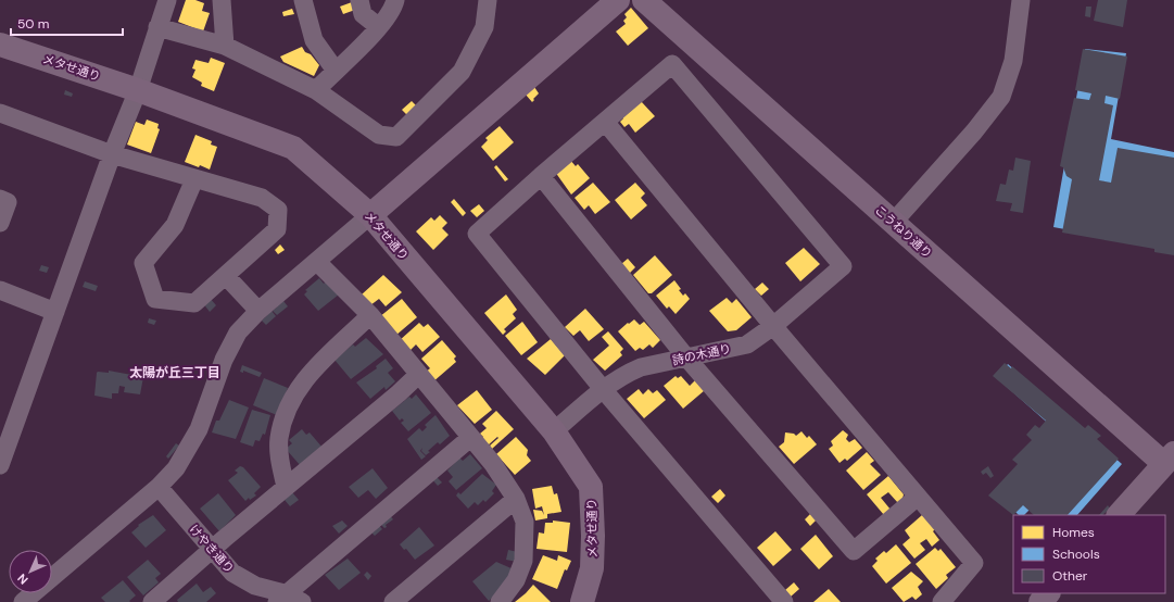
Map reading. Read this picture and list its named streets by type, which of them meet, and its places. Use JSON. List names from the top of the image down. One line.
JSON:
{"streets":{"street":["メタせ通り","こうねり通り","詩の木通り","けやき通り"]},"crossings":[["メタせ通り","詩の木通り"]],"districts":["太陽が丘三丁目"],"legend":["Homes","Schools","Other"],"scale_bar":"50 m","north":"bottom left"}
